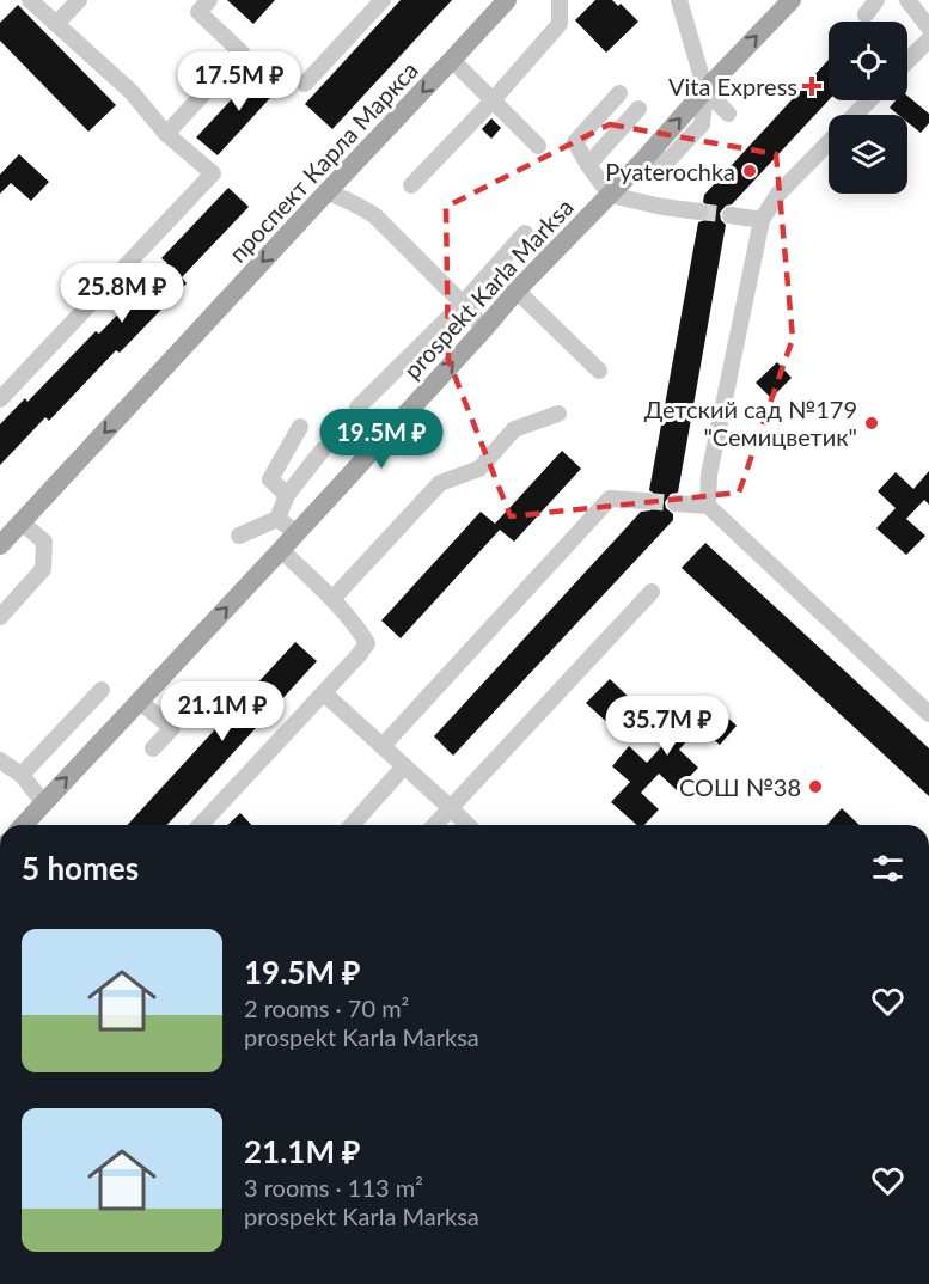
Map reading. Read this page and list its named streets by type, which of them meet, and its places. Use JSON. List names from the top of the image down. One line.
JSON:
{"streets":{"main road":["проспект Карла Маркса","prospekt Karla Marksa"]},"one_way":["проспект Карла Маркса","prospekt Karla Marksa"],"places":{"health":["Vita Express"],"other":["Pyaterochka","Детский сад №179 \"Семицветик\"","СОШ №38"]},"page":{"price":["17.5M ₽","25.8M ₽","19.5M ₽","21.1M ₽","35.7M ₽"],"heading":"5 homes","list":[{"name":"19.5M ₽","note":"2 rooms · 70 m² · prospekt Karla Marksa"},{"name":"21.1M ₽","note":"3 rooms · 113 m² · prospekt Karla Marksa"}]}}
